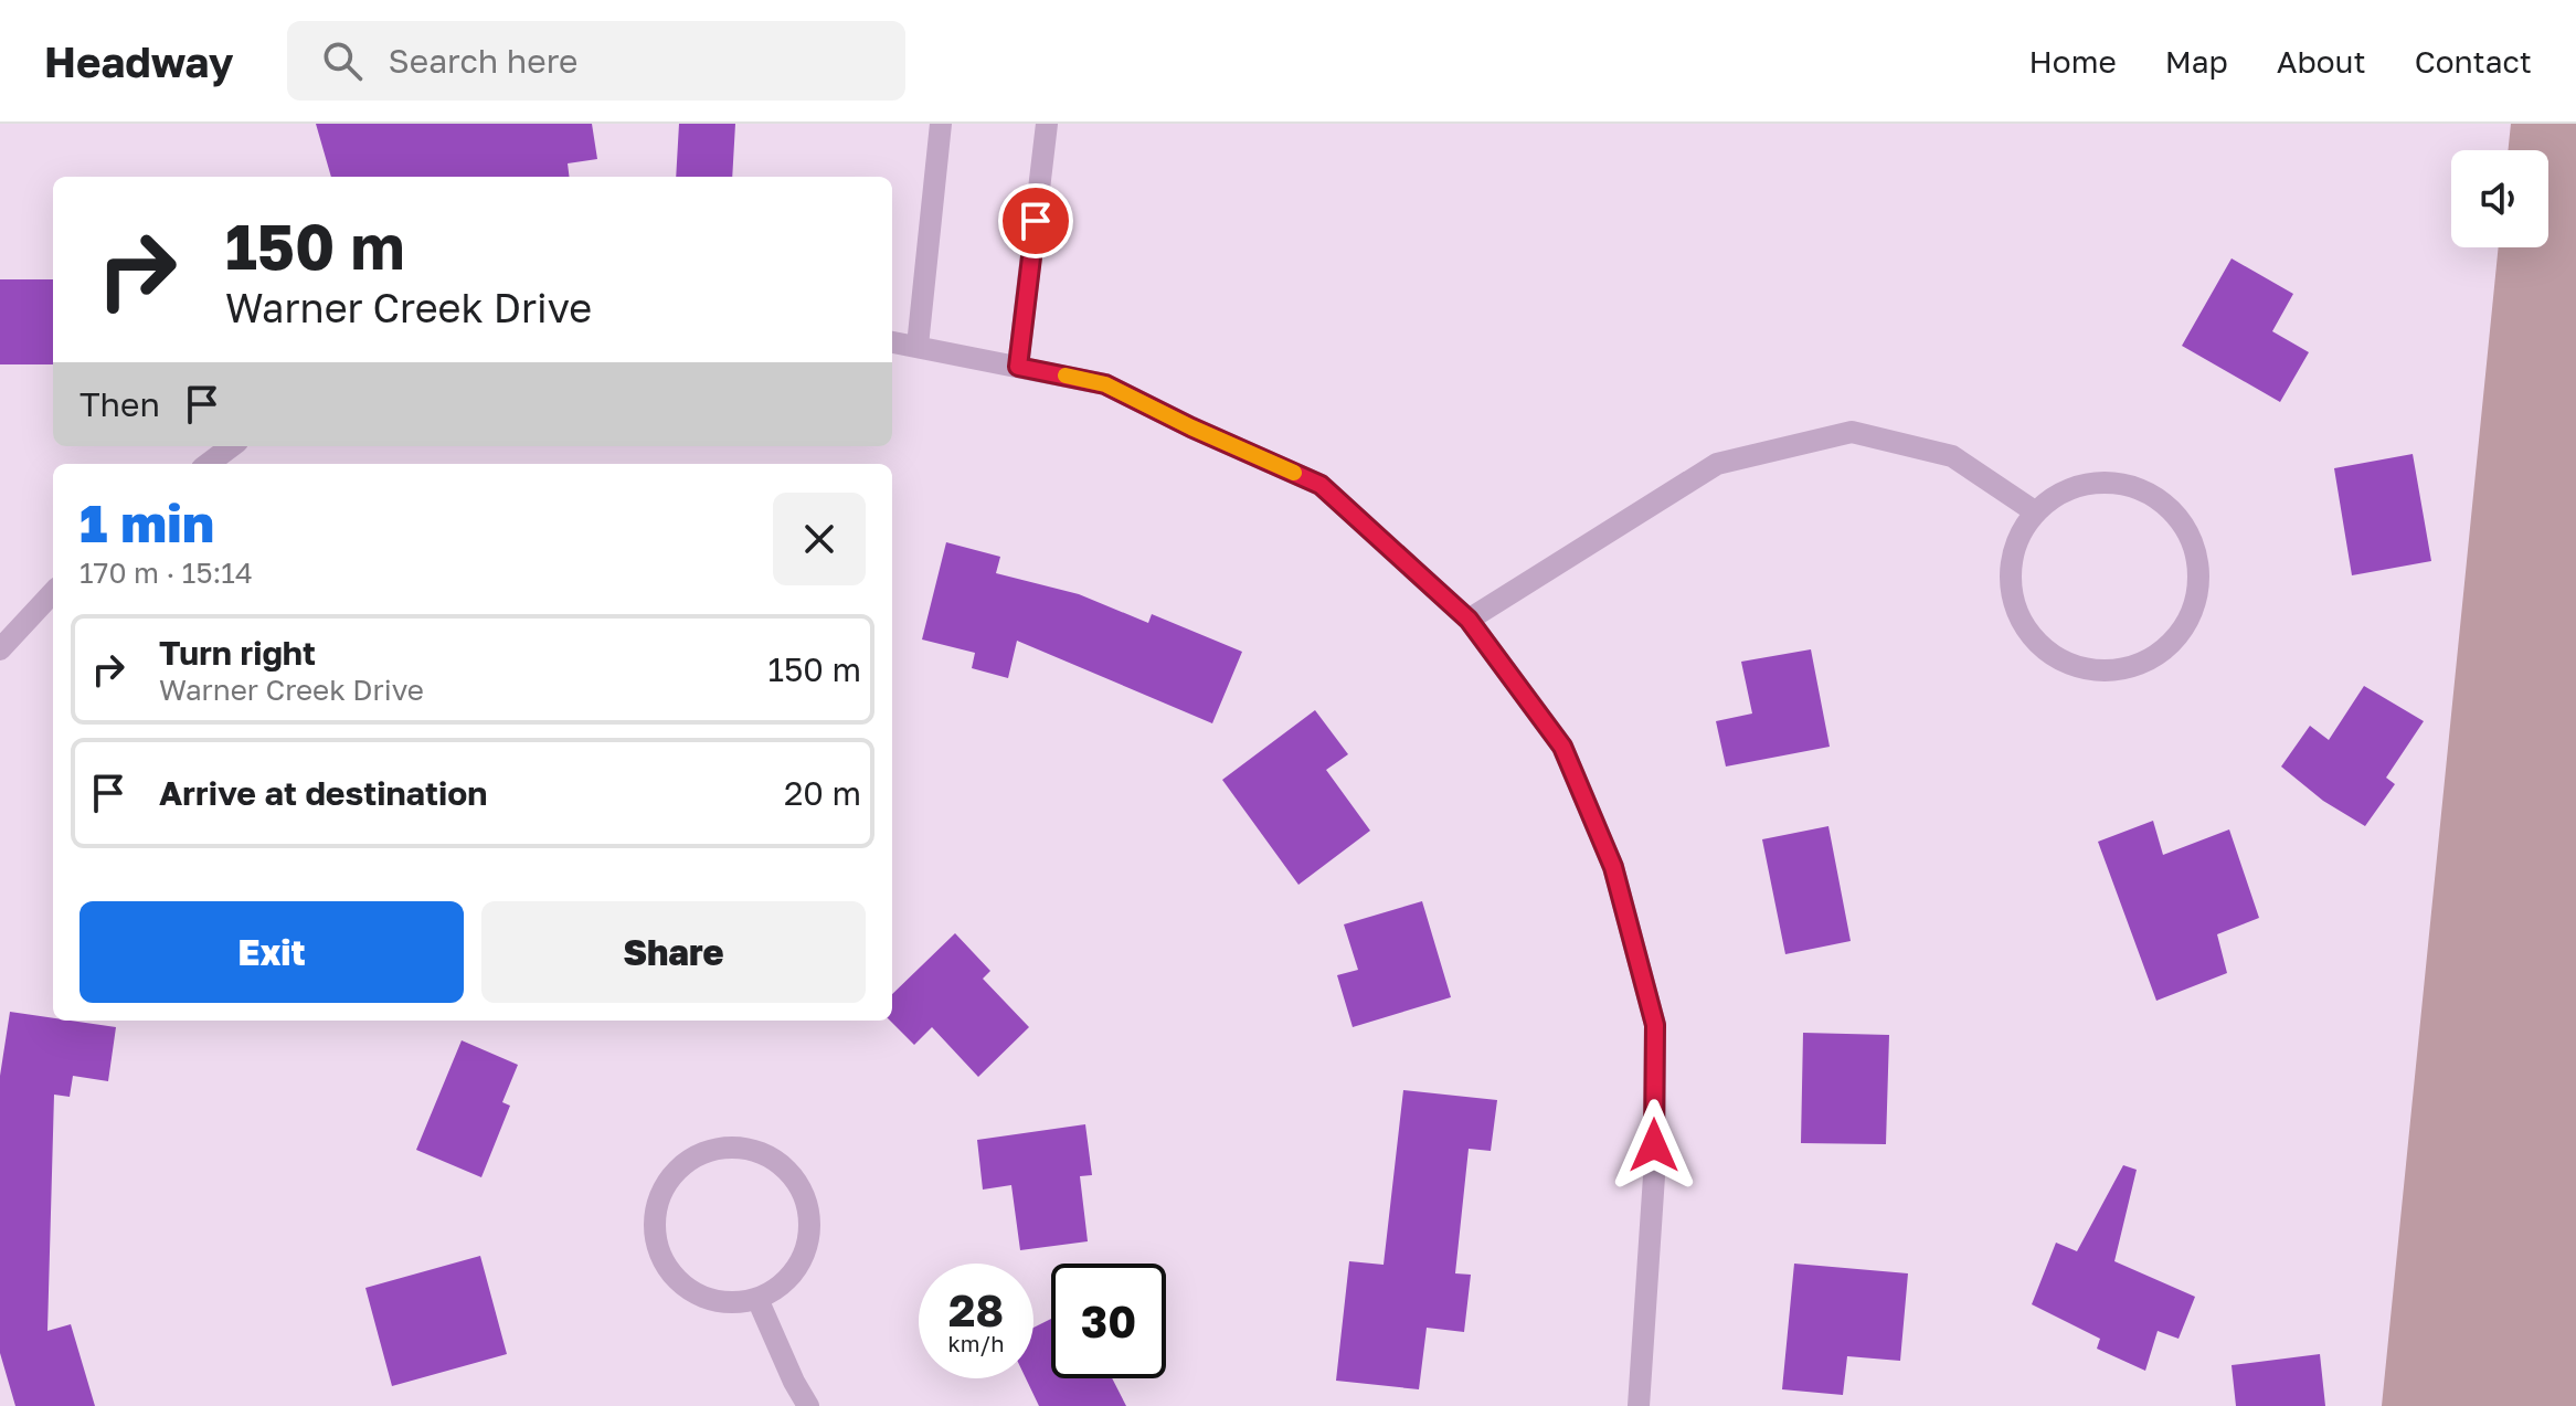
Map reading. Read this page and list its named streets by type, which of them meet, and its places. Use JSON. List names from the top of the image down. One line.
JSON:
{"page":{"header":"Headway","search":"Search here","nav":["Home","Map","About","Contact"],"turn":["150 m","Warner Creek Drive"],"then":"Then","heading":["1 min","170 m · 15:14"],"list":[{"name":"Turn right","note":"Warner Creek Drive","value":"150 m"},{"name":"Arrive at destination","value":"20 m"}],"buttons":["Exit","Share"],"speed":"28 km/h","limit":"30"}}
